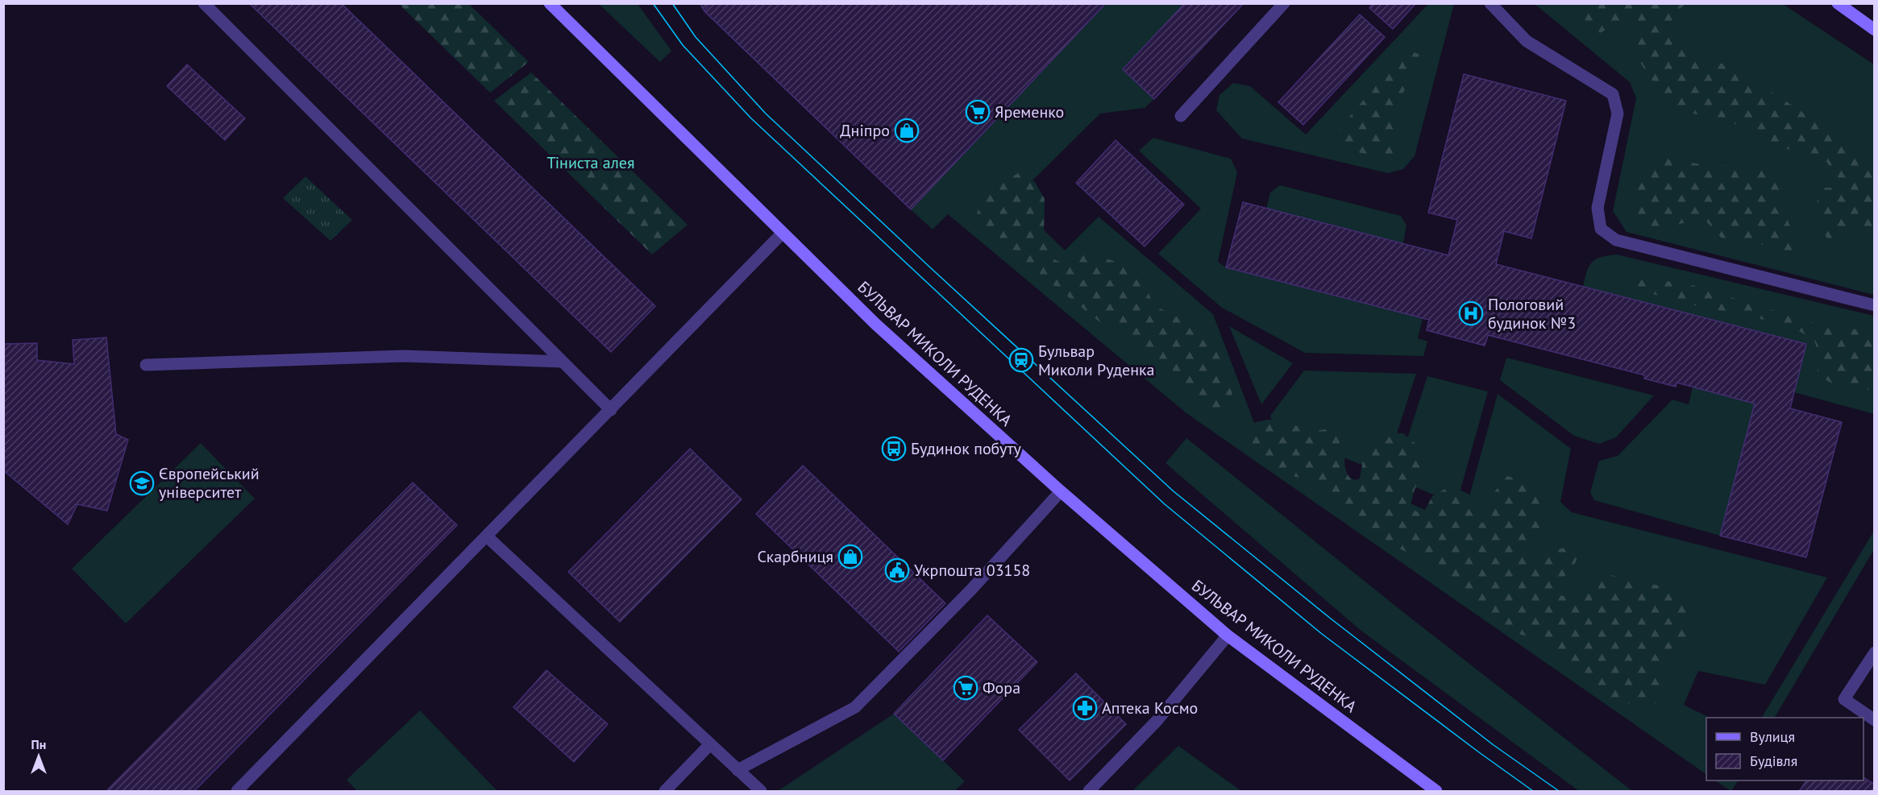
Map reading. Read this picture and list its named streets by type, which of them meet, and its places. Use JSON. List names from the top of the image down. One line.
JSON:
{"streets":{"street":["БУЛЬВАР МИКОЛИ РУДЕНКА"]},"parks":["Тіниста алея"],"places":{"supermarket":["Яременко","Фора"],"shop":["Дніпро","Скарбниця"],"hospital":["Пологовий будинок №3"],"station":["Бульвар Миколи Руденка"],"bus stop":["Будинок побуту"],"school or university":["Європейський університет"],"public building":["Укрпошта 03158"],"pharmacy":["Аптека Космо"]},"legend":["Вулиця","Будівля"],"north":"top"}
